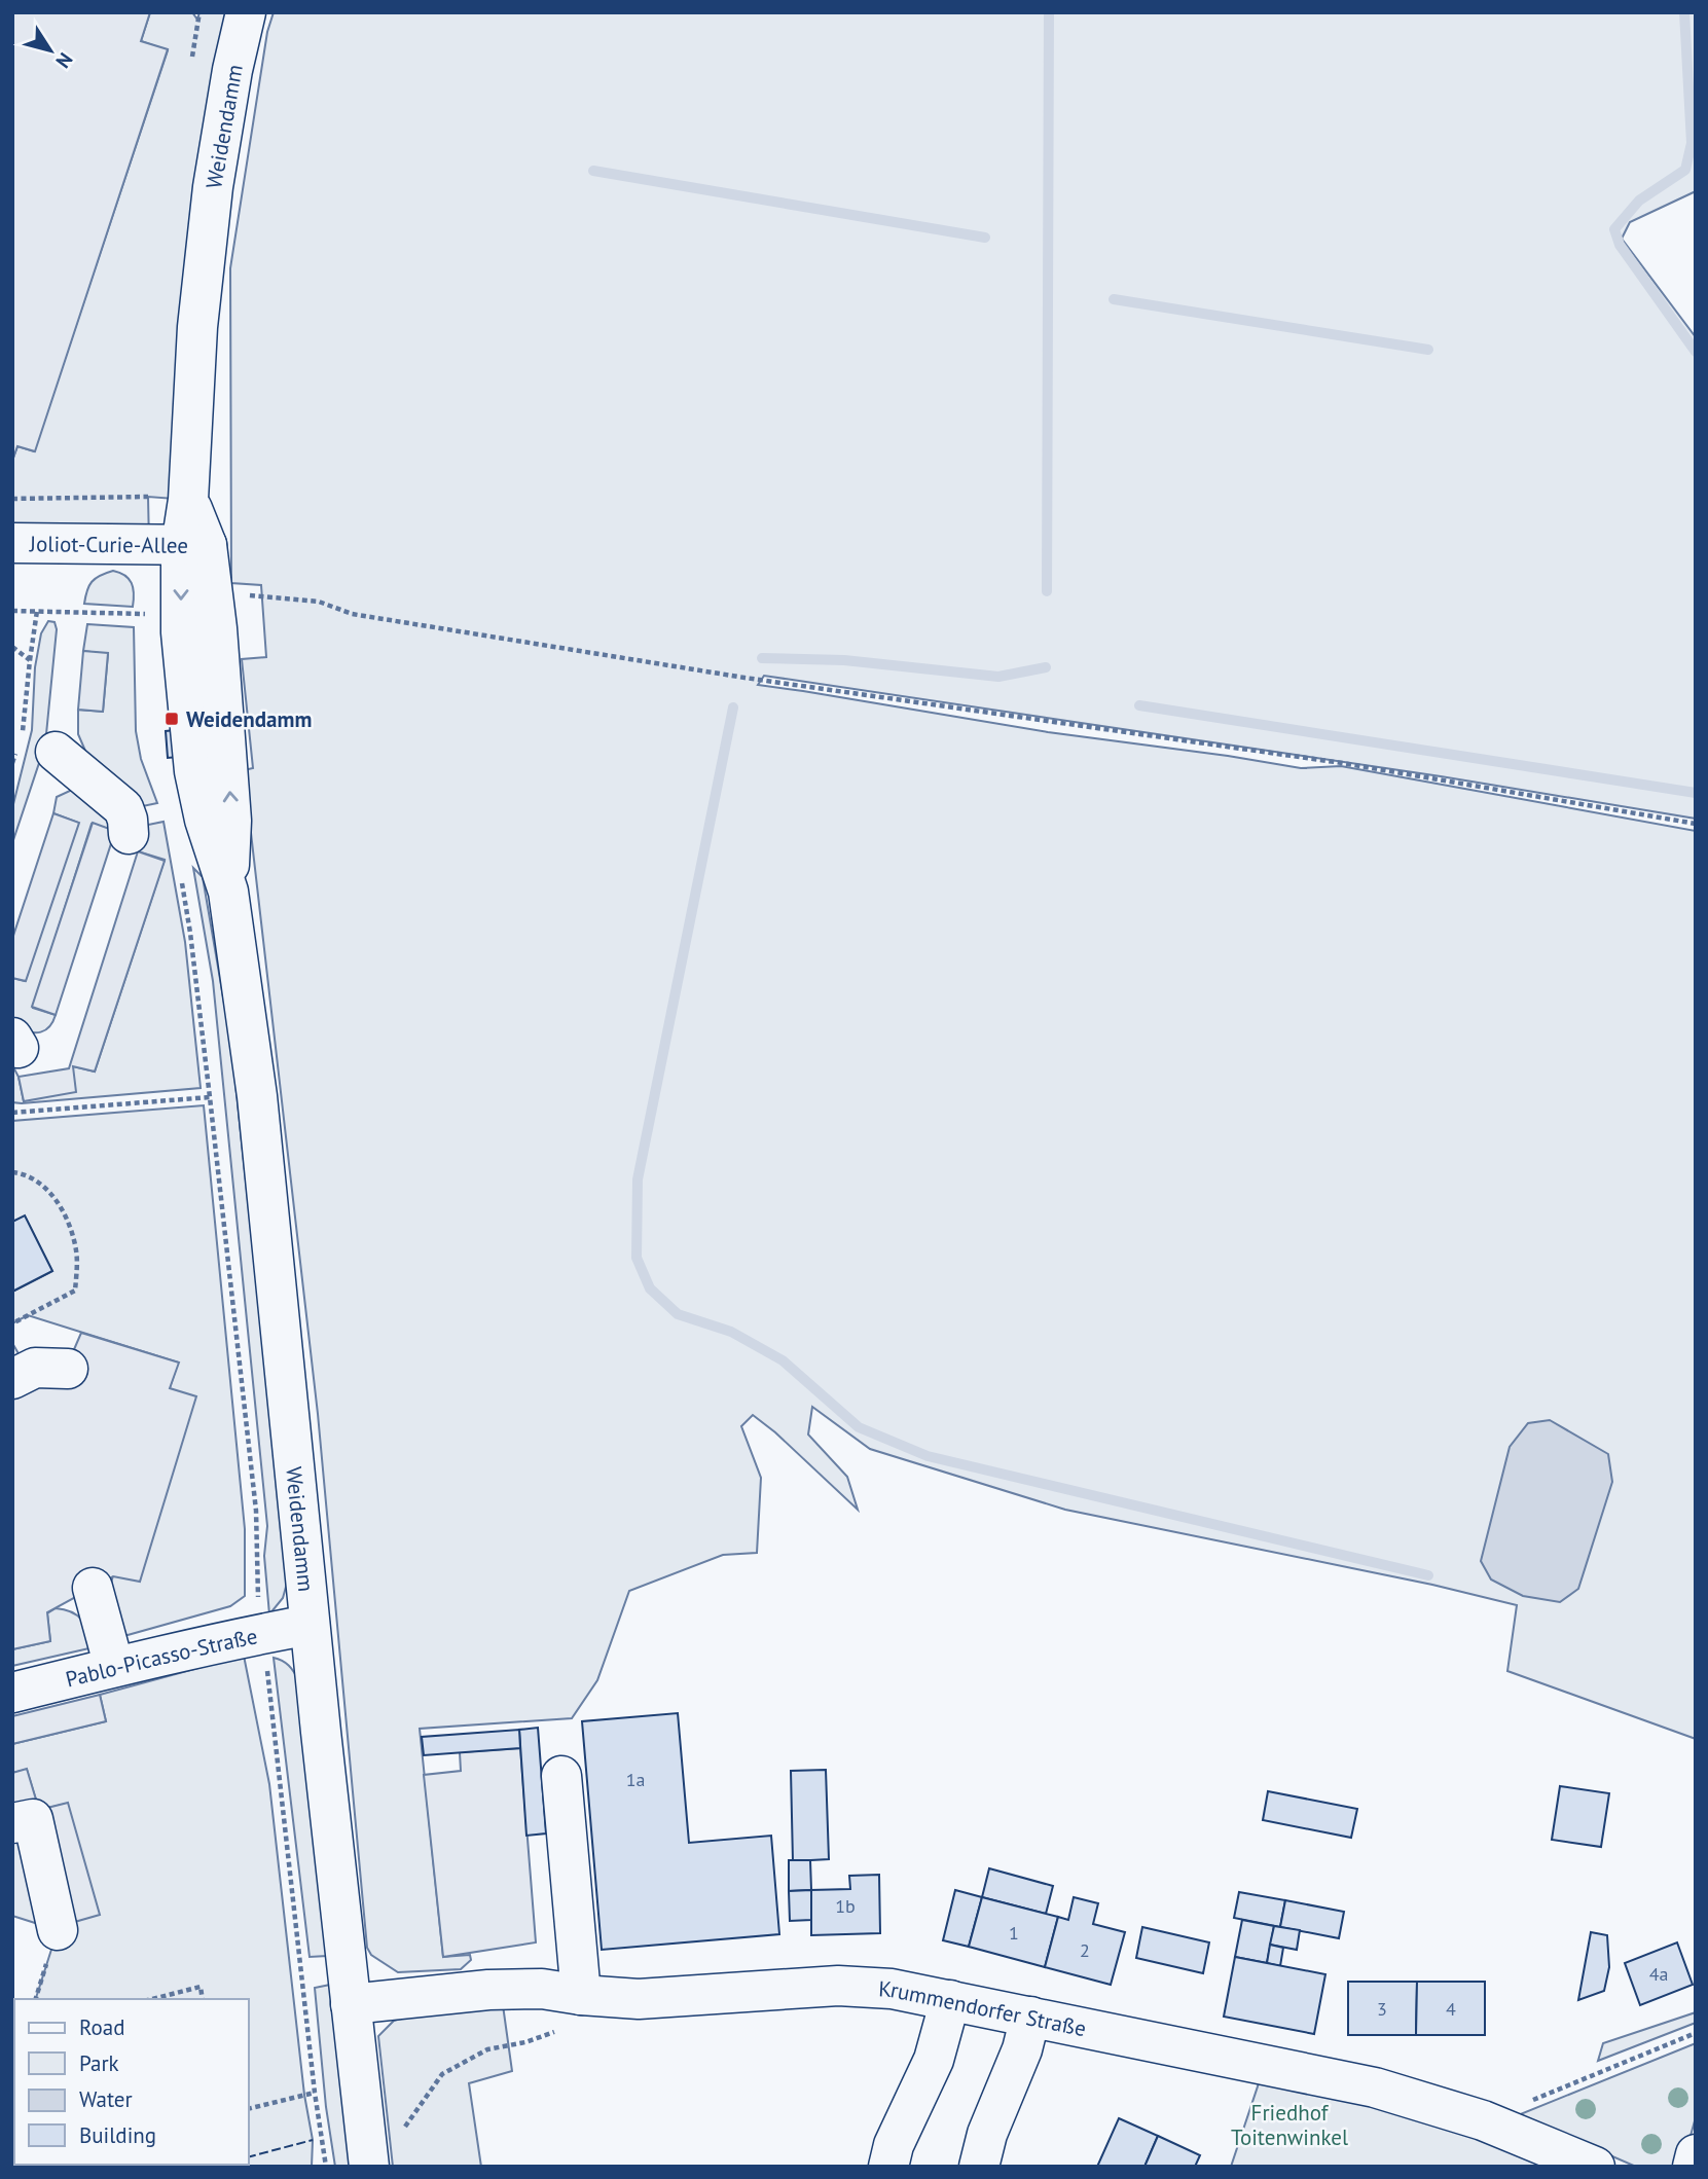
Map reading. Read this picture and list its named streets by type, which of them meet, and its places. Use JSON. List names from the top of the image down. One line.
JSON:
{"streets":{"street":["Weidendamm","Joliot-Curie-Allee","Pablo-Picasso-Straße","Krummendorfer Straße"]},"crossings":[["Weidendamm","Joliot-Curie-Allee"],["Weidendamm","Pablo-Picasso-Straße"],["Weidendamm","Krummendorfer Straße"]],"parks":["Friedhof Toitenwinkel"],"places":{"transit":["Weidendamm"]},"house_numbers":["1a","1b","1","2","4a","3","4"],"legend":["Road","Park","Water","Building"],"north":"bottom right"}
